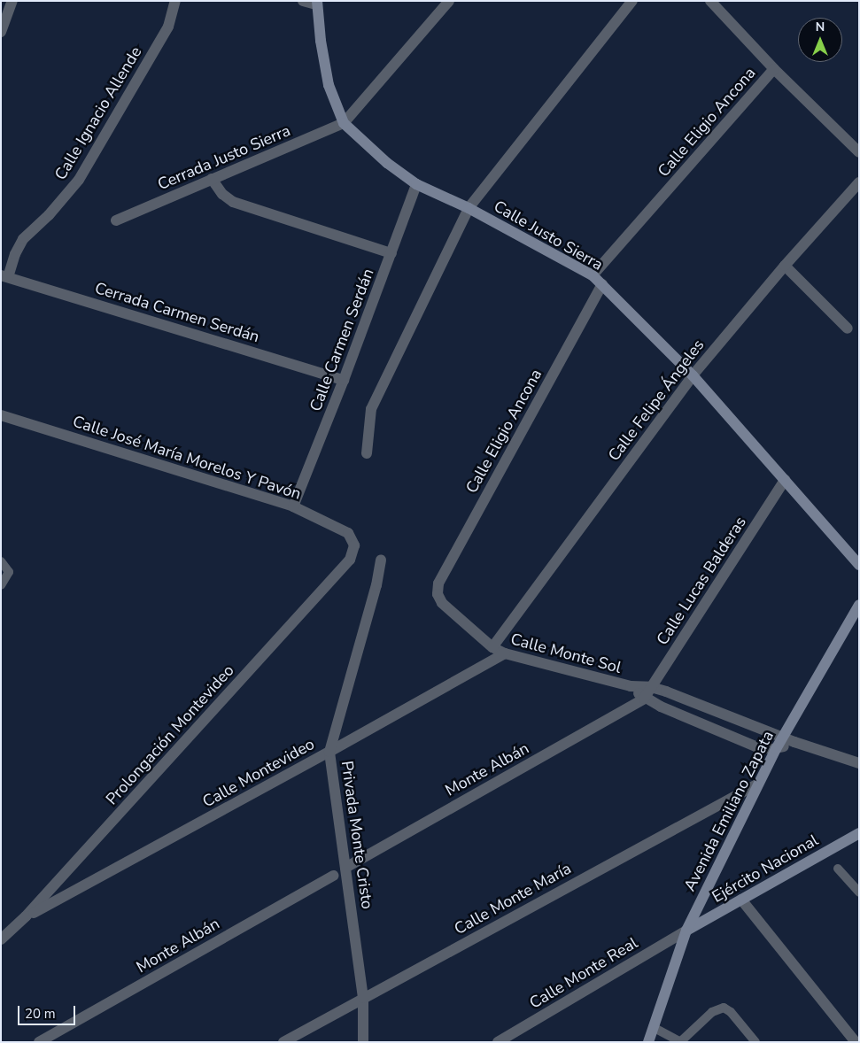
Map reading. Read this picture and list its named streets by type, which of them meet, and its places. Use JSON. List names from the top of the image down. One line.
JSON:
{"streets":{"street":["Calle Ignacio Allende","Calle Eligio Ancona","Cerrada Justo Sierra","Calle Justo Sierra","Cerrada Carmen Serdán","Calle Carmen Serdán","Calle Felipe Ángeles","Calle José María Morelos Y Pavón","Calle Lucas Balderas","Calle Monte Sol","Prolongación Montevideo","Monte Albán","Calle Montevideo","Avenida Emiliano Zapata","Privada Monte Cristo","Ejército Nacional","Calle Monte María","Calle Monte Real"]},"crossings":[["Calle Ignacio Allende","Cerrada Carmen Serdán"],["Calle Eligio Ancona","Calle Justo Sierra"],["Calle Eligio Ancona","Calle Monte Sol"],["Cerrada Justo Sierra","Calle Justo Sierra"],["Calle Justo Sierra","Calle Carmen Serdán"],["Calle Justo Sierra","Calle Felipe Ángeles"],["Calle Justo Sierra","Calle Lucas Balderas"],["Cerrada Carmen Serdán","Calle Carmen Serdán"],["Calle Carmen Serdán","Calle José María Morelos Y Pavón"],["Calle Felipe Ángeles","Calle Monte Sol"],["Calle José María Morelos Y Pavón","Prolongación Montevideo"],["Calle Lucas Balderas","Calle Monte Sol"],["Calle Lucas Balderas","Monte Albán"],["Calle Monte Sol","Monte Albán"],["Calle Monte Sol","Calle Montevideo"],["Calle Monte Sol","Avenida Emiliano Zapata"],["Prolongación Montevideo","Calle Montevideo"],["Monte Albán","Privada Monte Cristo"],["Calle Montevideo","Privada Monte Cristo"],["Avenida Emiliano Zapata","Ejército Nacional"],["Avenida Emiliano Zapata","Calle Monte María"],["Avenida Emiliano Zapata","Calle Monte Real"],["Privada Monte Cristo","Calle Monte María"],["Ejército Nacional","Calle Monte Real"]],"scale_bar":"20 m","north":"top"}
